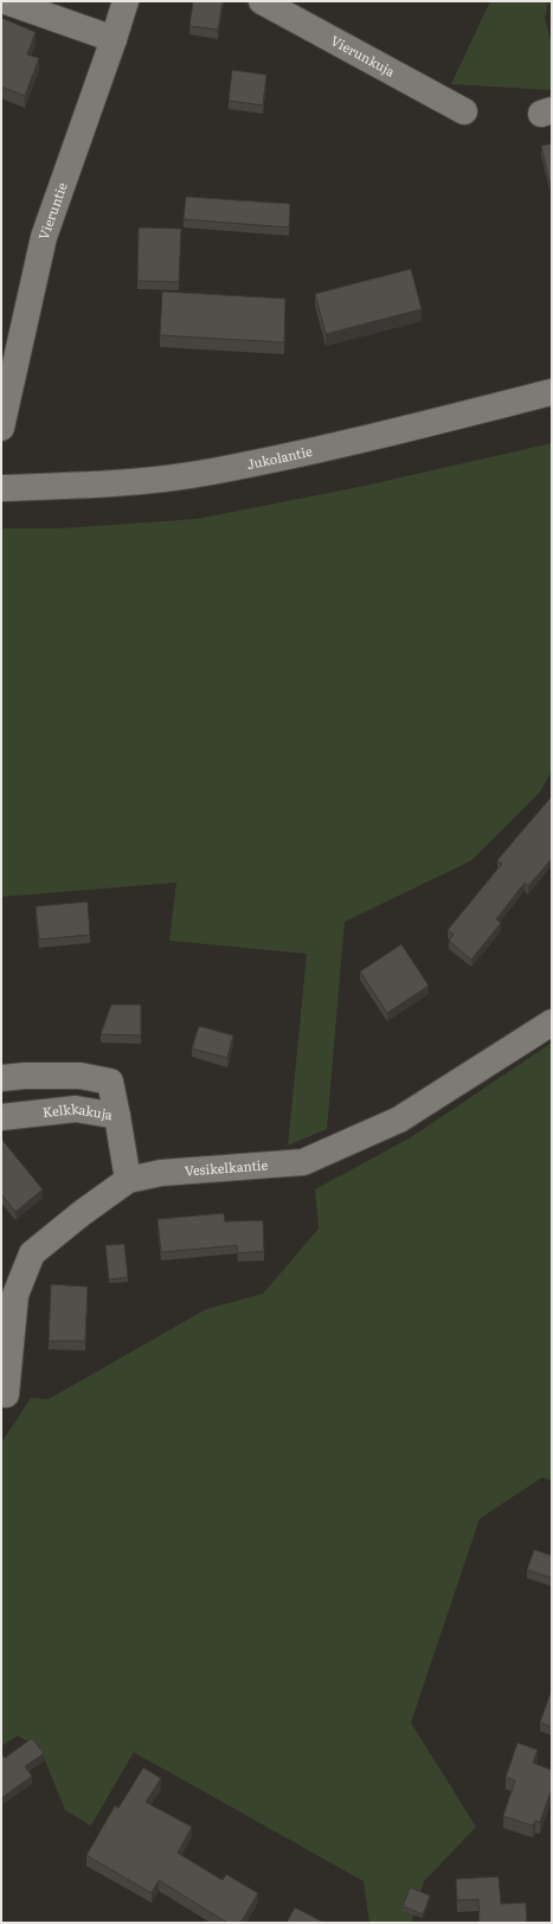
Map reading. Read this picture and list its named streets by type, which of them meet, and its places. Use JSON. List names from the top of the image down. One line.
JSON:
{"streets":{"street":["Vierunkuja","Vieruntie","Jukolantie","Kelkkakuja","Vesikelkantie"]},"crossings":[["Kelkkakuja","Vesikelkantie"]]}
